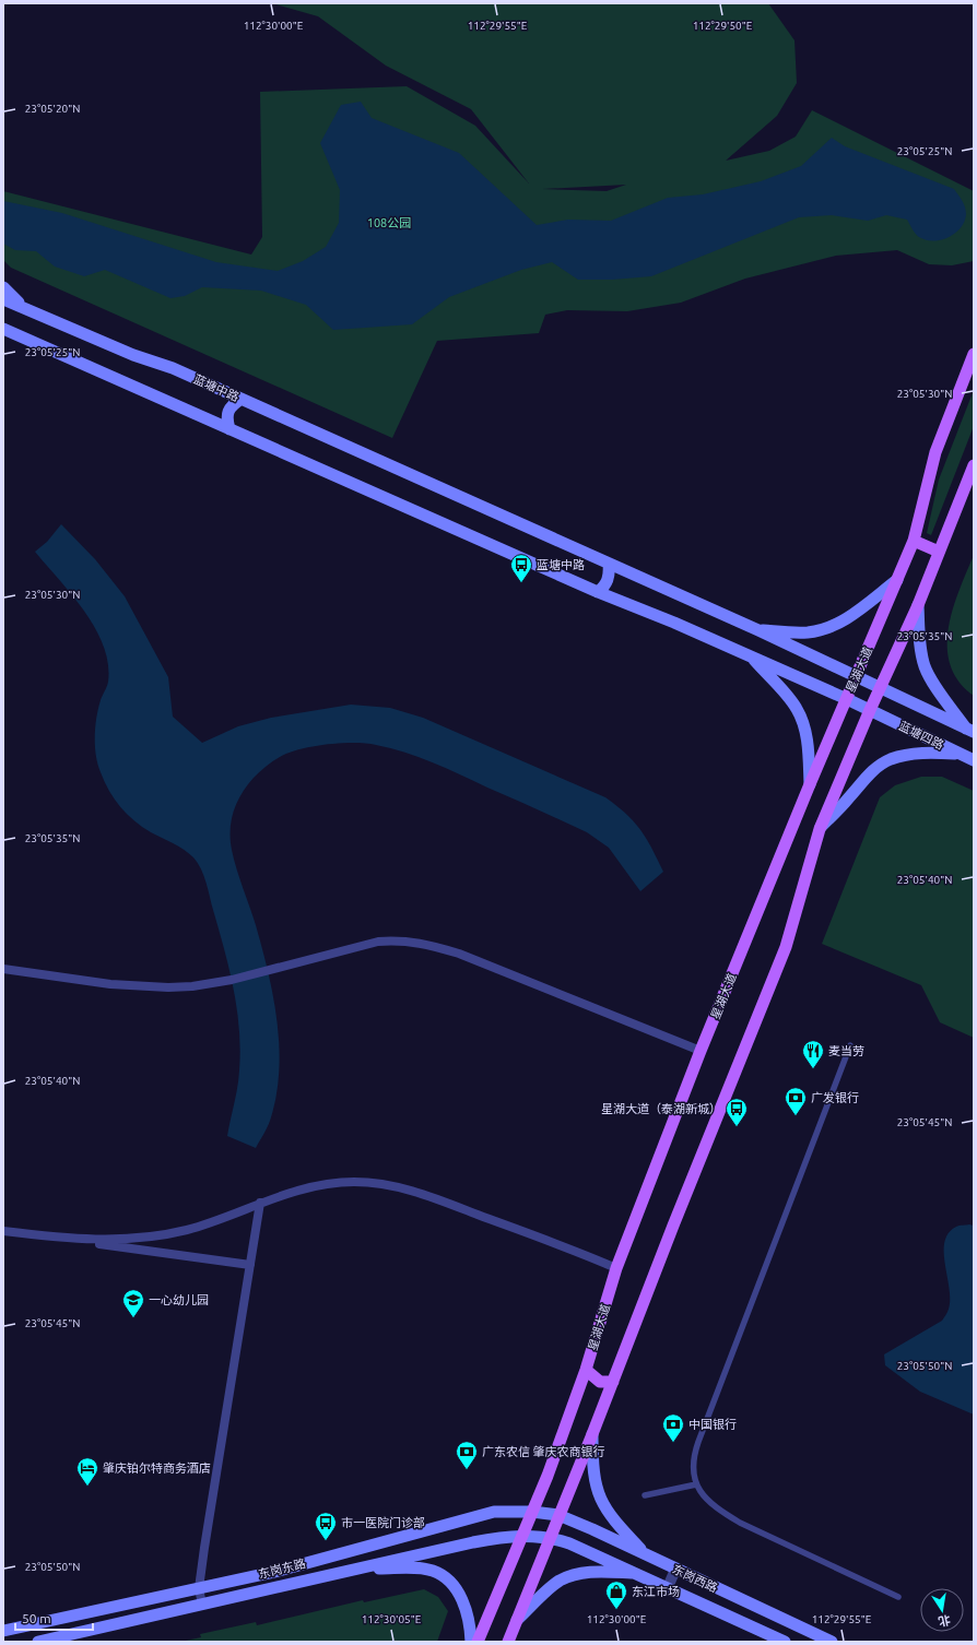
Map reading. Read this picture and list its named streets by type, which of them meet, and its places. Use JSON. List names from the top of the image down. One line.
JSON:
{"streets":{"main road":["蓝塘中路","星湖大道","蓝塘四路","东岗东路","东岗西路"]},"crossings":[["蓝塘中路","星湖大道"],["蓝塘中路","蓝塘四路"],["星湖大道","东岗东路"],["东岗东路","东岗西路"]],"parks":["108公园"],"places":{"bus stop":["蓝塘中路","星湖大道（泰湖新城）","市一医院门诊部"],"restaurant":["麦当劳"],"bank":["广发银行","中国银行","广东农信 肇庆农商银行"],"school or university":["一心幼儿园"],"hotel":["肇庆铂尔特商务酒店"],"shop":["东江市场"]},"scale_bar":"50 m","north":"bottom","coordinates":["112°30'00\"E","112°29'55\"E","112°29'50\"E","23°05'20\"N","23°05'25\"N","23°05'30\"N","23°05'35\"N","23°05'40\"N","23°05'45\"N","23°05'50\"N","112°30'05\"E"]}
